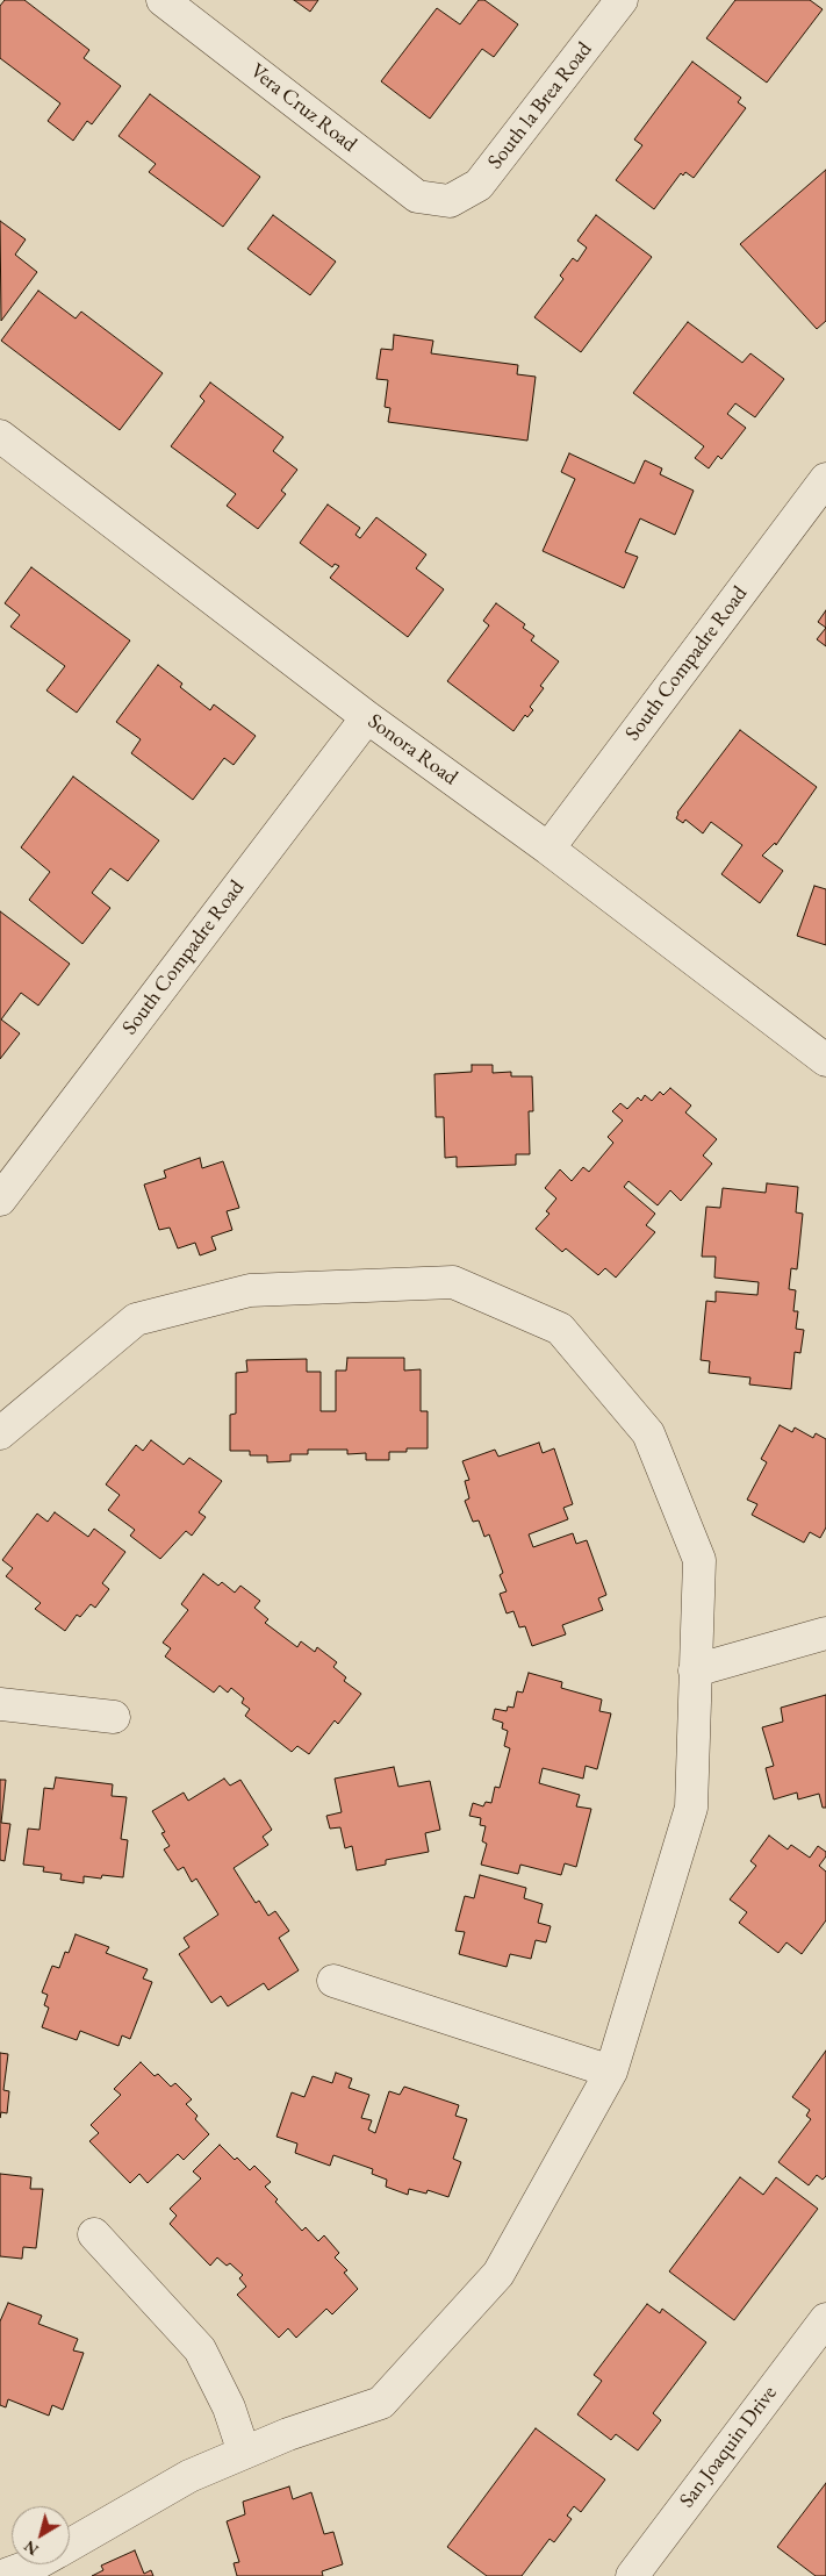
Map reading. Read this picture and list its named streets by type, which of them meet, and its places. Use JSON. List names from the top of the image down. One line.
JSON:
{"streets":{"street":["South la Brea Road","Vera Cruz Road","South Compadre Road","Sonora Road","San Joaquin Drive"]},"crossings":[["South la Brea Road","Vera Cruz Road"],["South Compadre Road","Sonora Road"]],"north":"bottom left"}
